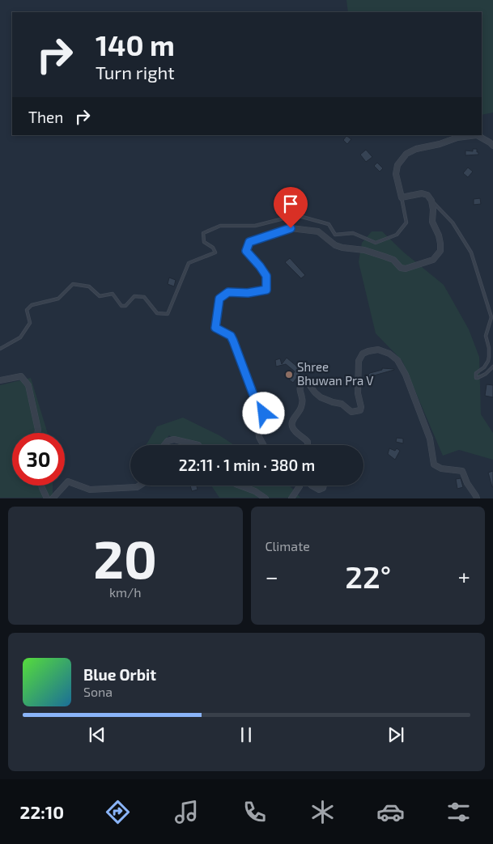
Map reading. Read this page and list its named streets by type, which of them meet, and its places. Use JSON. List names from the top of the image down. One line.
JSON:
{"places":["Shree Bhuwan Pra V"],"page":{"turn":["140 m","Turn right"],"then":"Then","limit":"30","trip":"22:11 · 1 min · 380 m","tile":[["20","km/h"],"Climate"],"heat":["−","22°","+"],"song":["Blue Orbit","Sona"],"tabs":"22:10"}}
